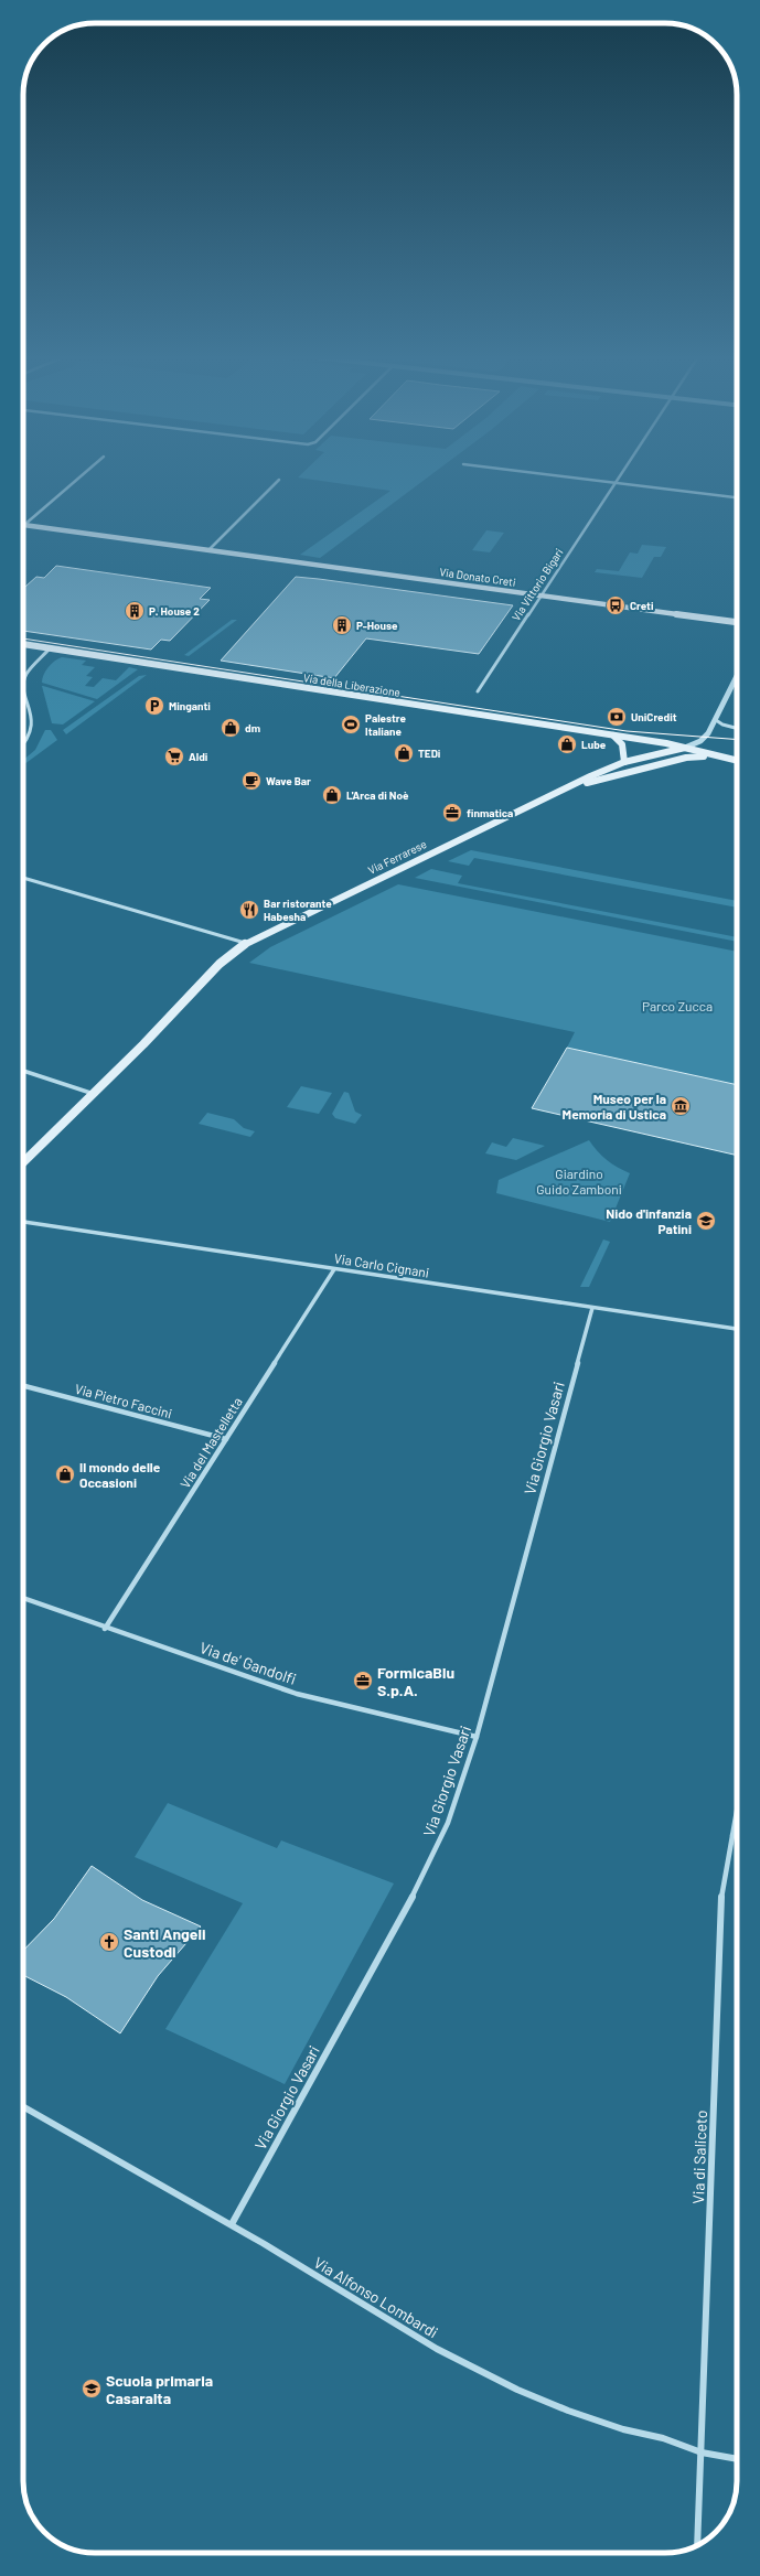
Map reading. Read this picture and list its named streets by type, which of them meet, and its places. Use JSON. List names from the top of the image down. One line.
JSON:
{"streets":{"main road":["Via Donato Creti","Via della Liberazione","Via Ferrarese"],"street":["Via Vittorio Bigari","Via Carlo Cignani","Via Pietro Faccini","Via Giorgio Vasari","Via del Mastelletta","Via de' Gandolfi","Via di Saliceto","Via Alfonso Lombardi"]},"crossings":[["Via Donato Creti","Via Vittorio Bigari"],["Via della Liberazione","Via Ferrarese"],["Via Carlo Cignani","Via Giorgio Vasari"],["Via Carlo Cignani","Via del Mastelletta"],["Via Pietro Faccini","Via del Mastelletta"],["Via Giorgio Vasari","Via de' Gandolfi"],["Via Giorgio Vasari","Via Alfonso Lombardi"],["Via del Mastelletta","Via de' Gandolfi"],["Via di Saliceto","Via Alfonso Lombardi"]],"parks":["Parco Zucca","Giardino Guido Zamboni"],"places":{"bus stop":["Creti"],"building":["P. House 2","P-House"],"parking":["Minganti"],"bank":["UniCredit"],"sports":["Palestre Italiane"],"shop":["dm","Lube","TEDi","L'Arca di Noè","Il mondo delle Occasioni"],"supermarket":["Aldi"],"cafe":["Wave Bar"],"office":["finmatica","FormicaBlu S.p.A."],"restaurant":["Bar ristorante Habesha"],"museum":["Museo per la Memoria di Ustica"],"school or university":["Nido d'infanzia Patini","Scuola primaria Casaralta"],"church":["Santi Angeli Custodi"]}}
